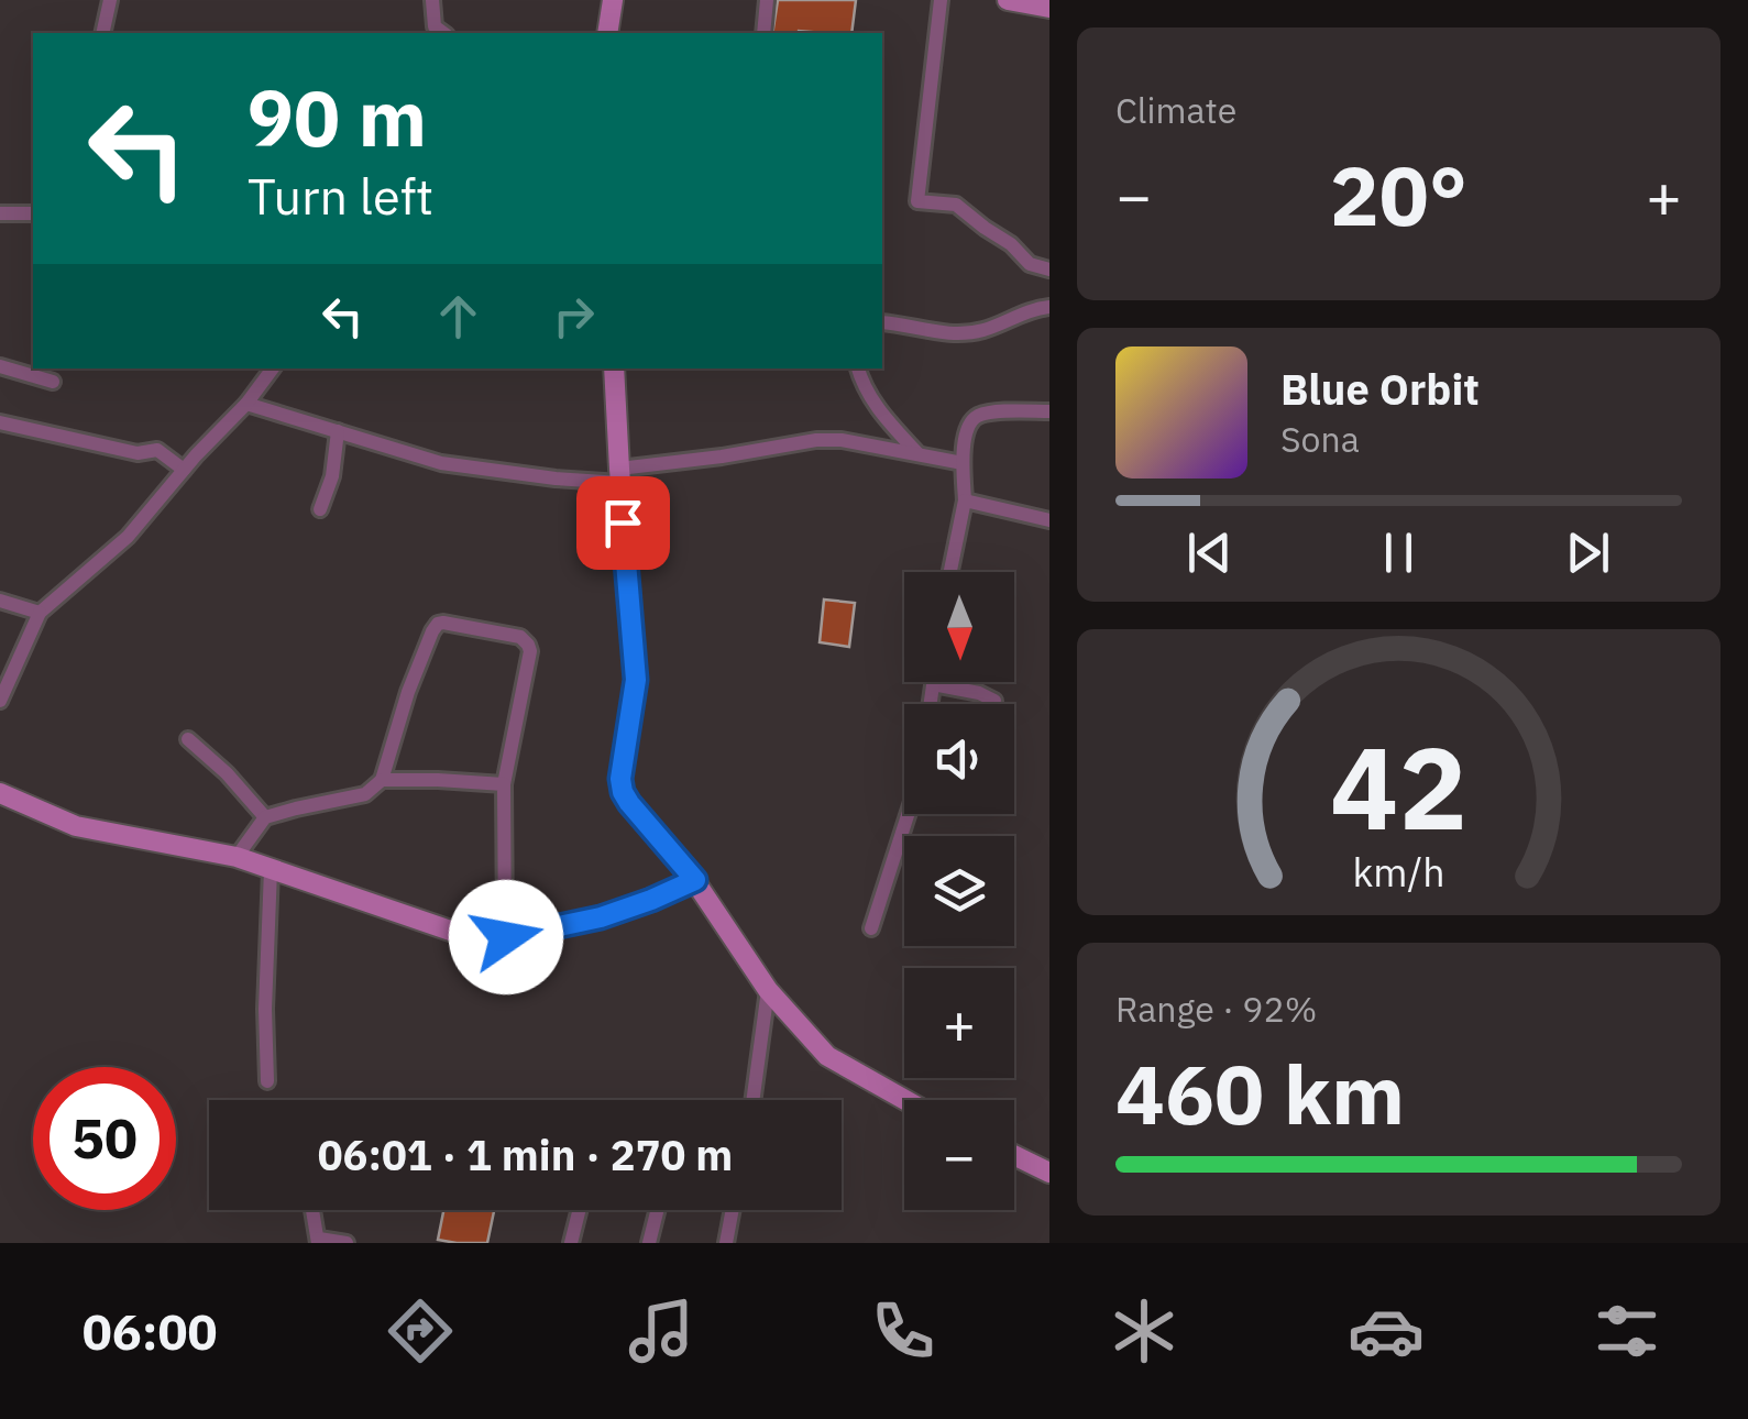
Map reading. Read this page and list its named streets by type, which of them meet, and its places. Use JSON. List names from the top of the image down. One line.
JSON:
{"north":"bottom","page":{"tile":["Climate",["Range · 92%","460 km"]],"turn":["90 m","Turn left"],"heat":["−","20°","+"],"song":["Blue Orbit","Sona"],"map_buttons":["+","−"],"limit":"50","trip":"06:01 · 1 min · 270 m","tabs":"06:00","gauge":["42","km/h"]}}
